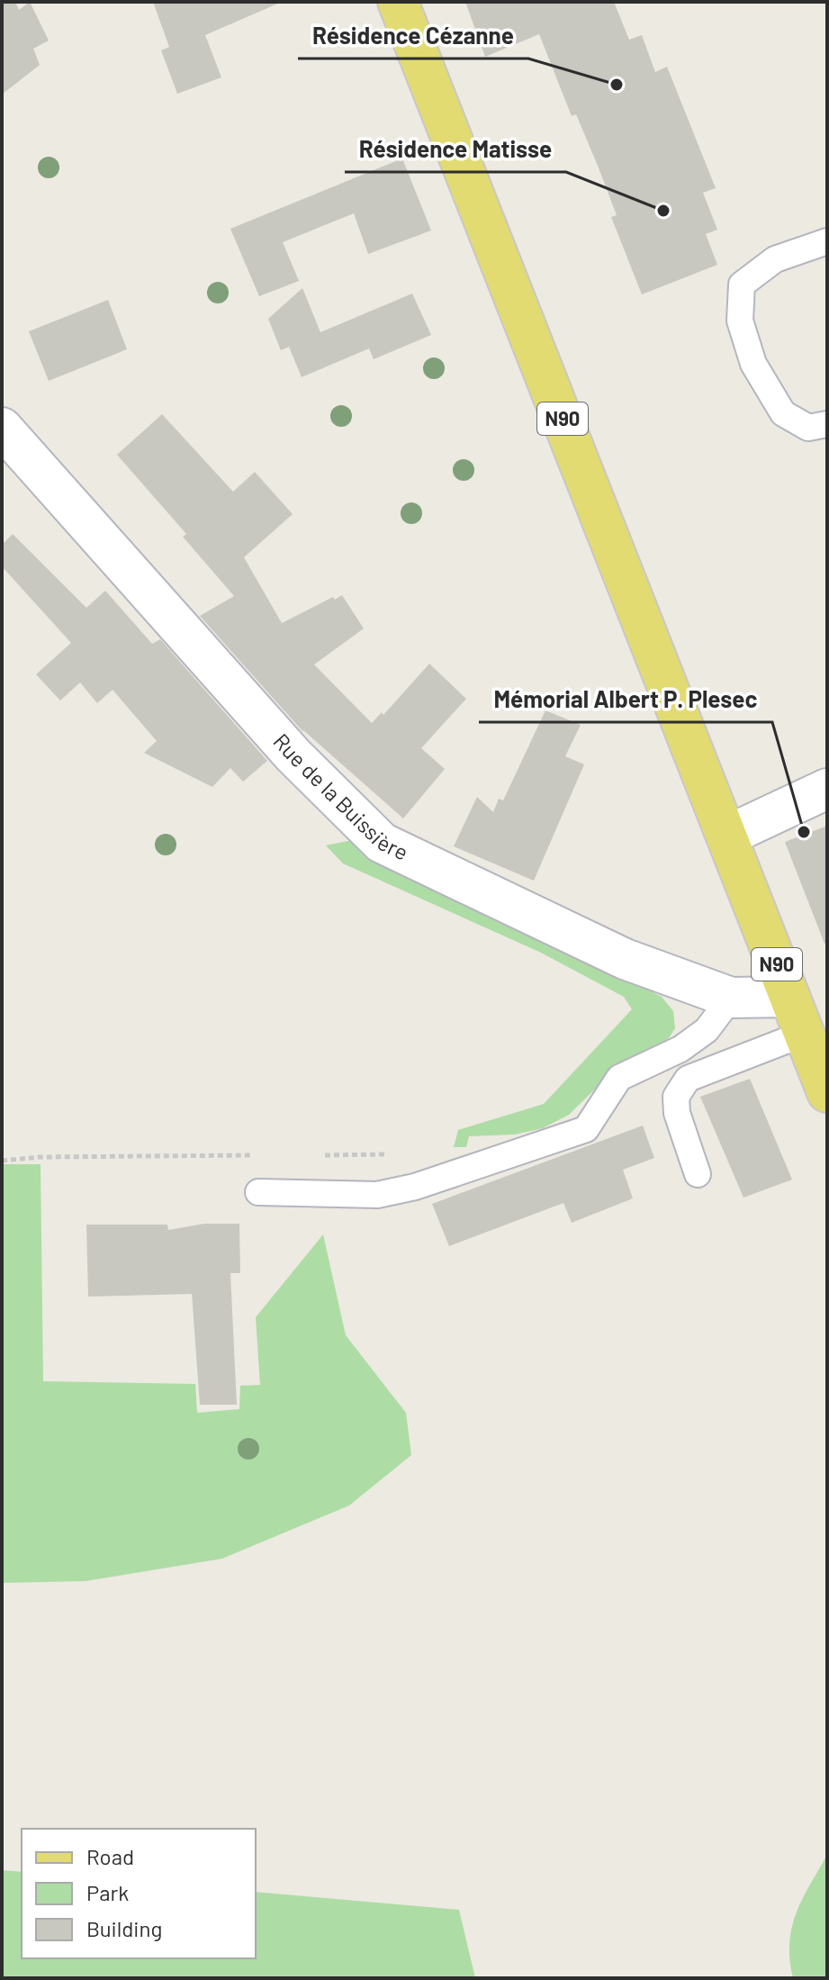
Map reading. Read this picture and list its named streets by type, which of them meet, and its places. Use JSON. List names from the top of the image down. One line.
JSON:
{"streets":{"main road":["N90"],"street":["Rue de la Buissière"]},"crossings":[["N90","Rue de la Buissière"]],"places":["Résidence Cézanne","Résidence Matisse","Mémorial Albert P. Plesec"],"legend":["Road","Park","Building"]}
